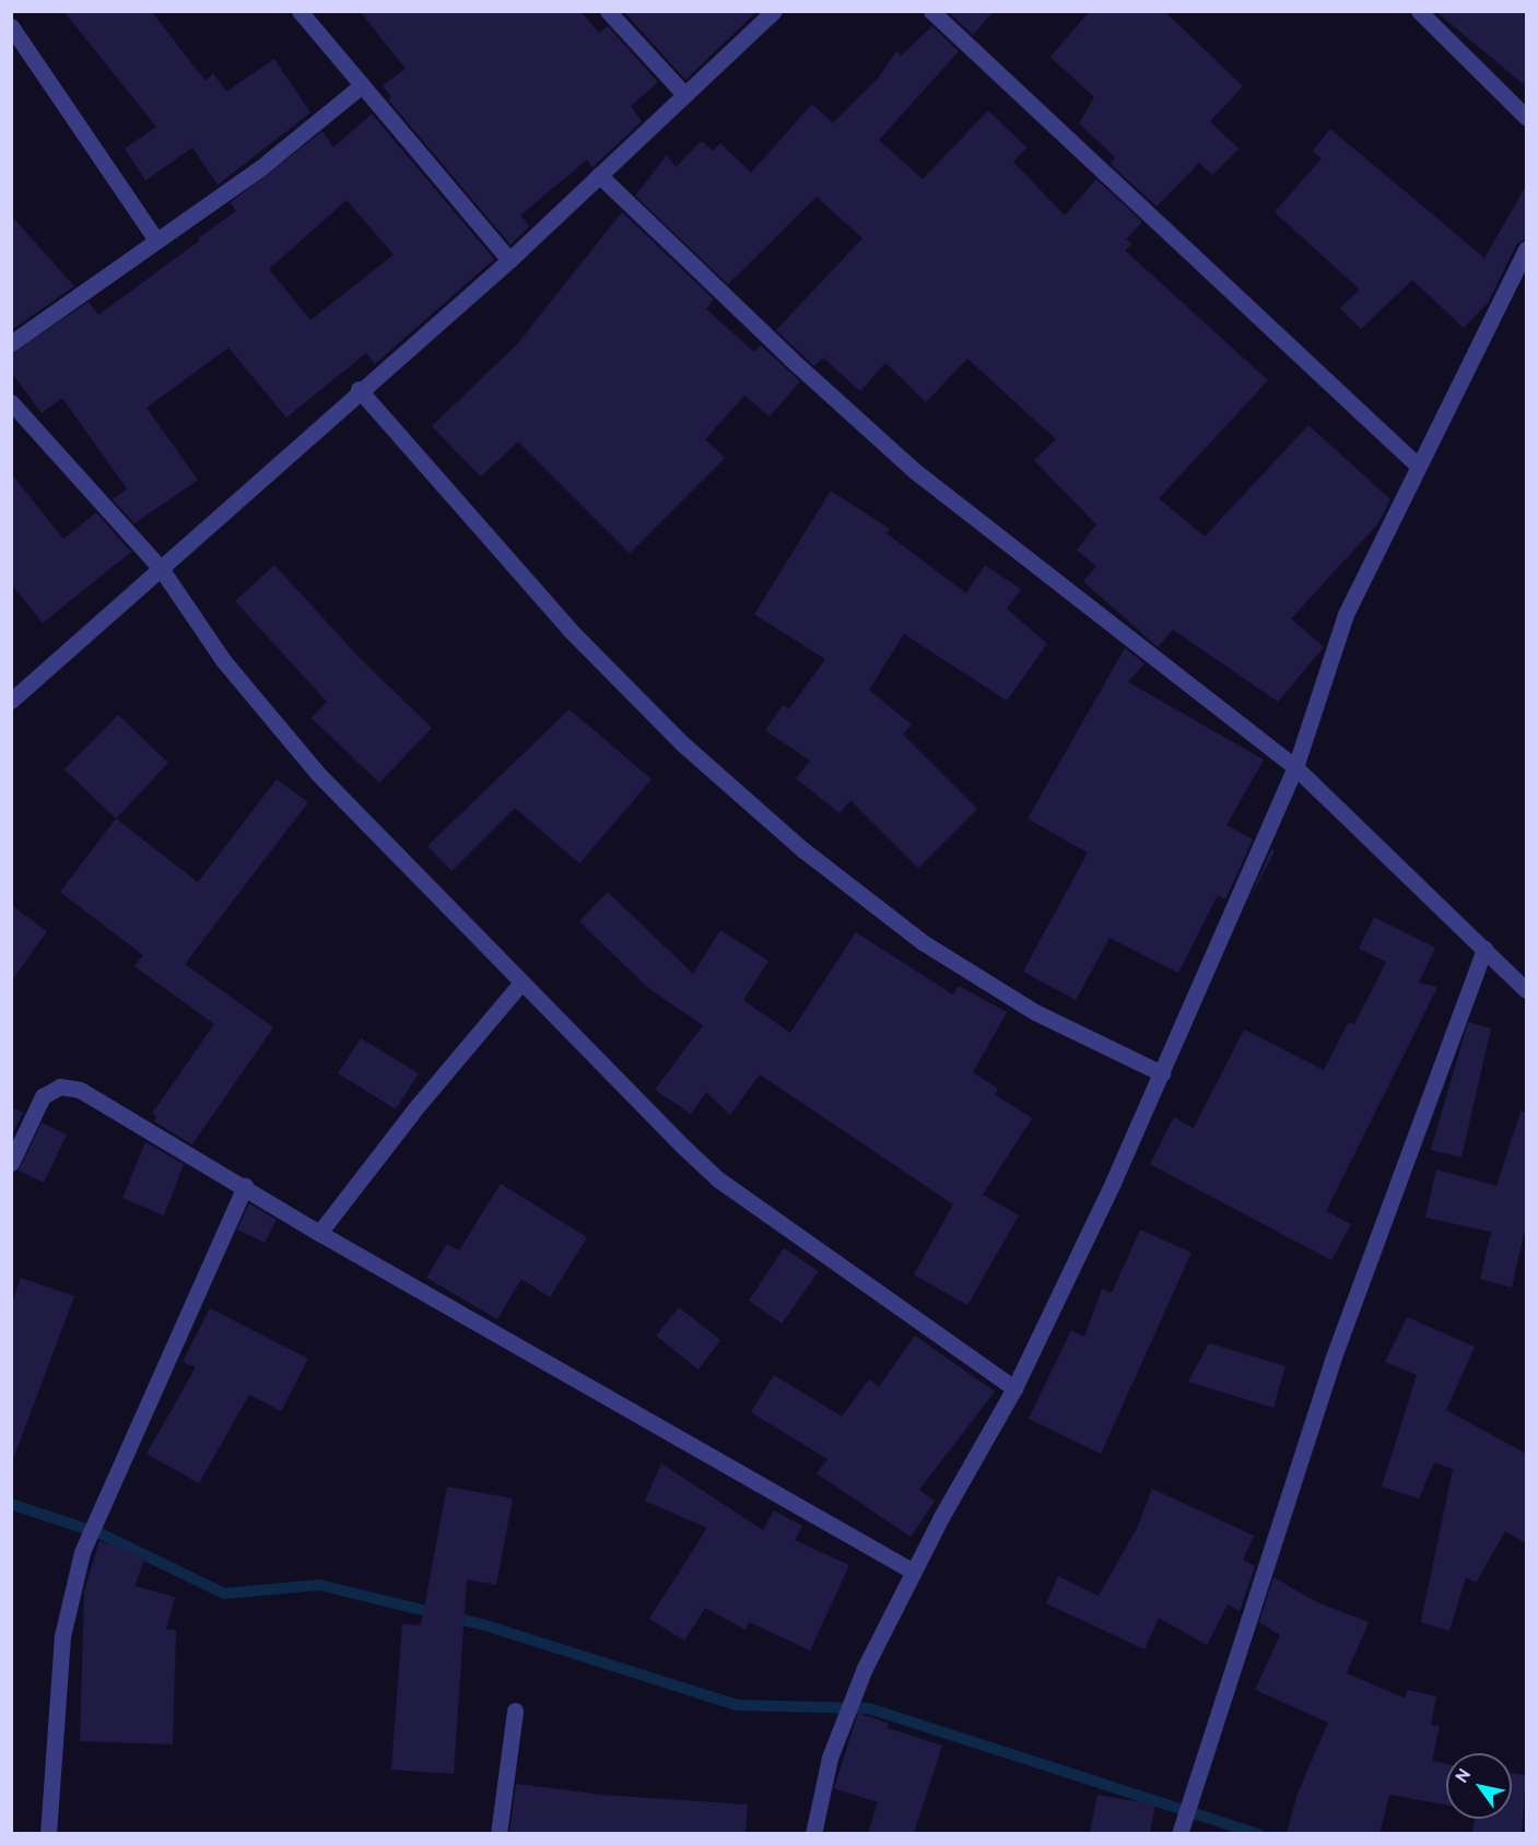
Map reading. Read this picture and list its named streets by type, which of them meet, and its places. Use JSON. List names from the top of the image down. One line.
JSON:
{"north":"top left"}
